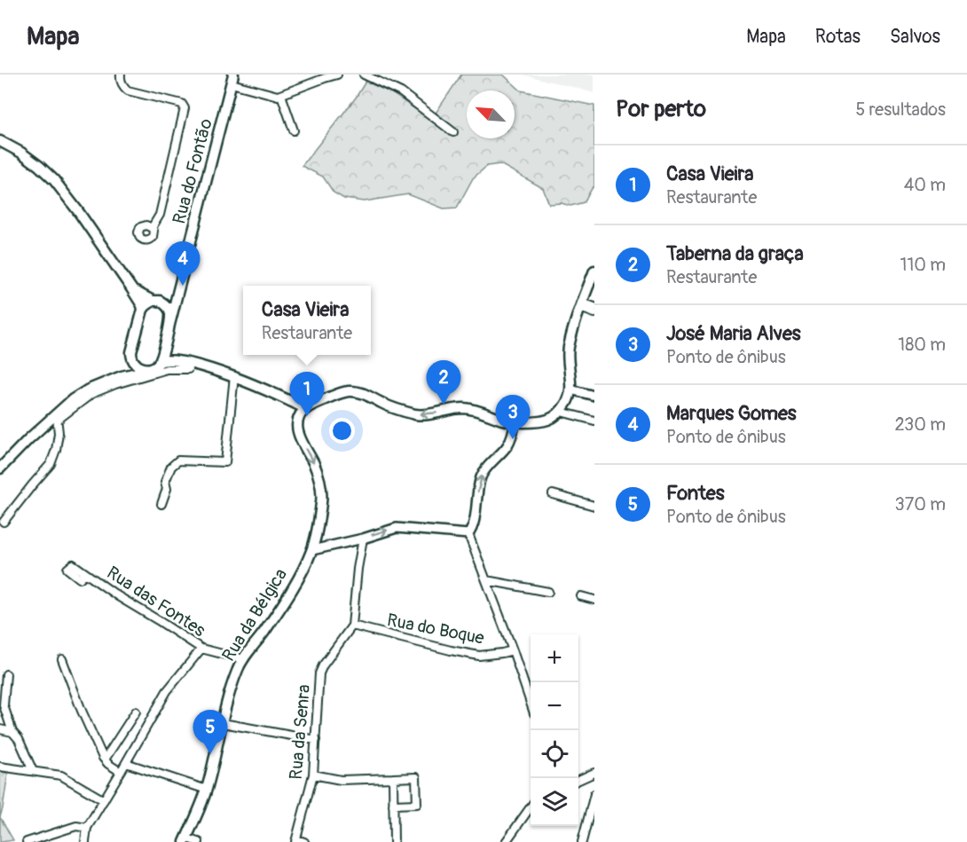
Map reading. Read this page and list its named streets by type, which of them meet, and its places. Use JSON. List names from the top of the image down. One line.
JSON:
{"streets":{"main road":["Rua do Fontão","Rua da Bélgica"],"street":["Rua das Fontes","Rua do Boque","Rua da Senra"]},"crossings":[["Rua das Fontes","Rua da Bélgica"],["Rua do Boque","Rua da Senra"]],"north":"top left","page":{"header":"Mapa","nav":["Mapa","Rotas","Salvos"],"heading":["Por perto","5 resultados"],"list":[{"mark":"1","name":"Casa Vieira","note":"Restaurante","value":"40 m"},{"mark":"2","name":"Taberna da graça","note":"Restaurante","value":"110 m"},{"mark":"3","name":"José Maria Alves","note":"Ponto de ônibus","value":"180 m"},{"mark":"4","name":"Marques Gomes","note":"Ponto de ônibus","value":"230 m"},{"mark":"5","name":"Fontes","note":"Ponto de ônibus","value":"370 m"}],"pins":["4","2","1","3","5"],"popup":["Casa Vieira","Restaurante"],"map_buttons":["+","−"]}}
